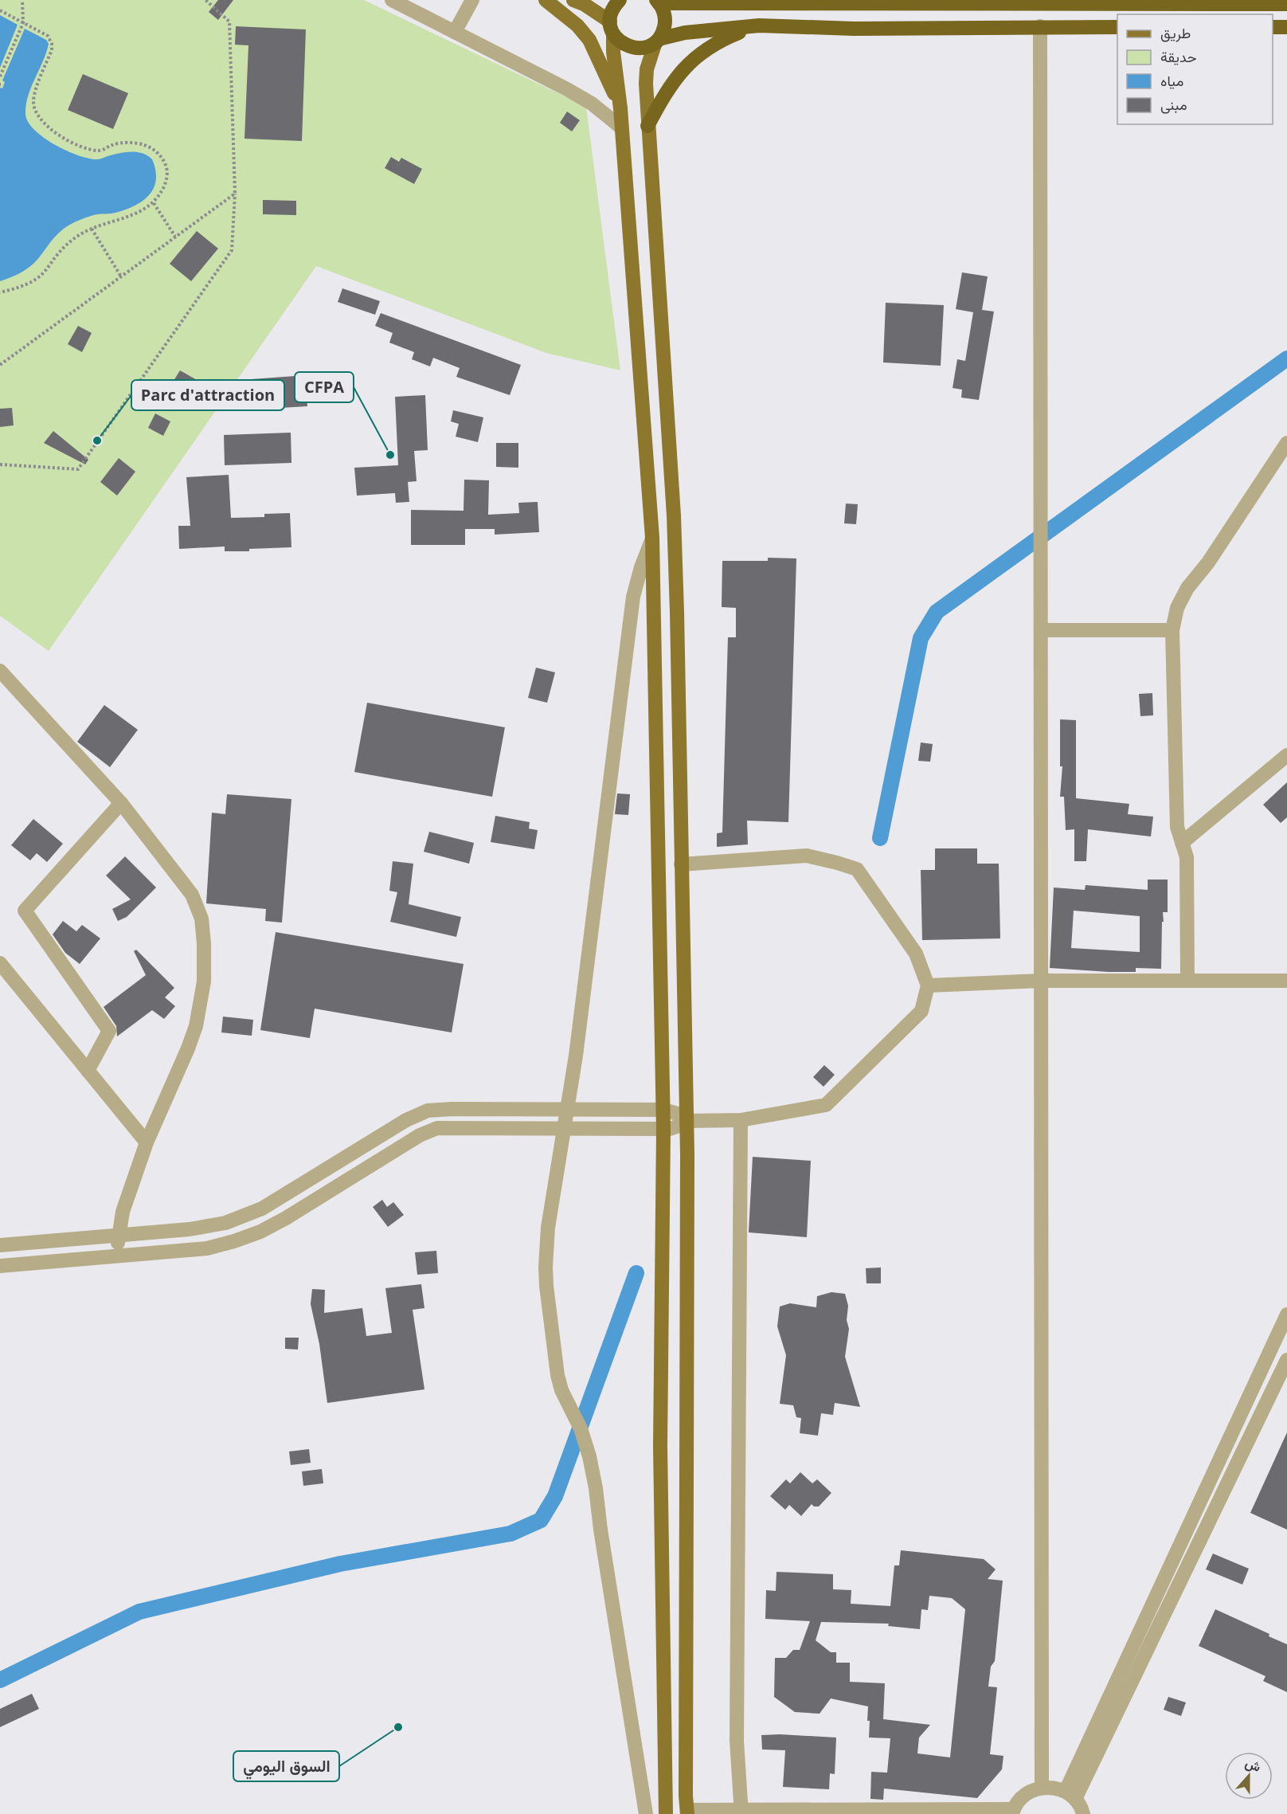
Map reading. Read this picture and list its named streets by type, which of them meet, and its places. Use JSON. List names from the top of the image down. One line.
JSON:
{"places":["Parc d'attraction","CFPA","السوق اليومي"],"legend":["طريق","حديقة","مياه","مبنى"],"north":"top"}
